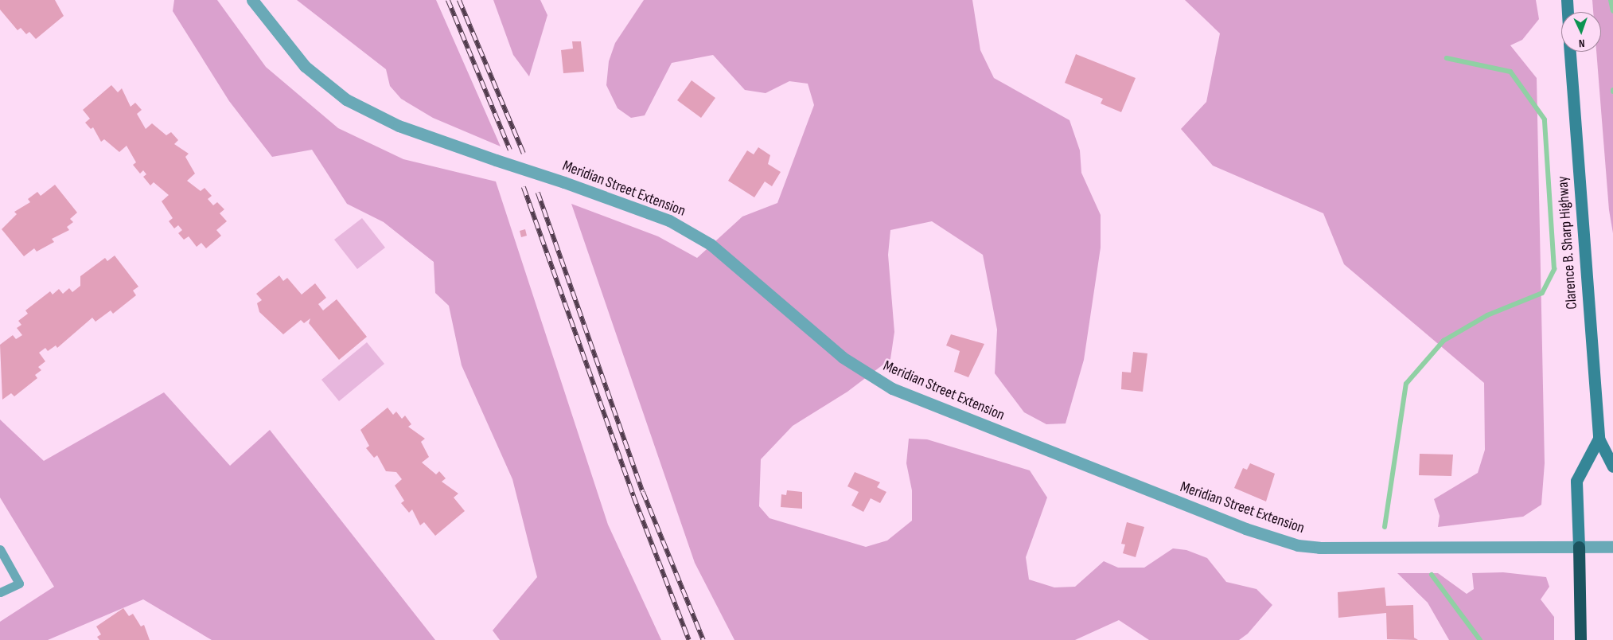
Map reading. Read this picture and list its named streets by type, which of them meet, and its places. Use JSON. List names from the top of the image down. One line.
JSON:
{"streets":{"main road":["Clarence B. Sharp Highway"],"street":["Meridian Street Extension"]},"north":"bottom"}
